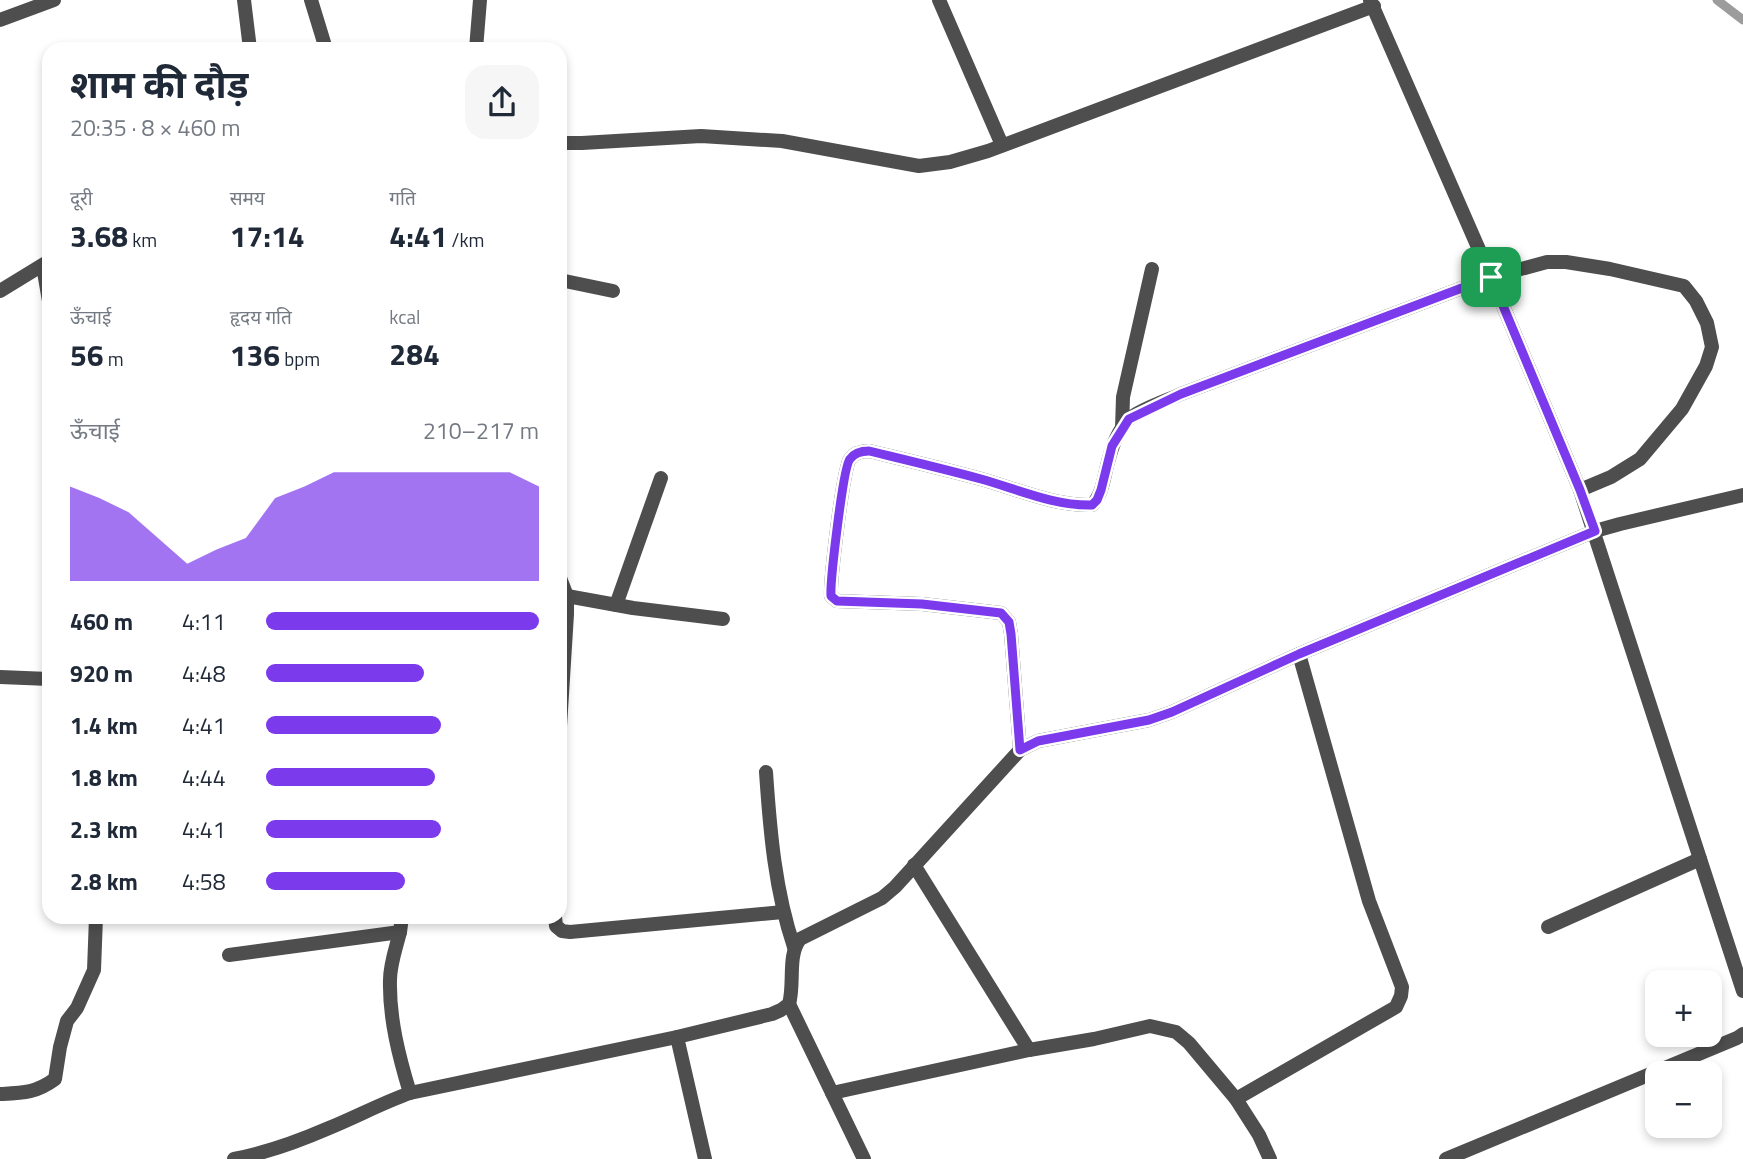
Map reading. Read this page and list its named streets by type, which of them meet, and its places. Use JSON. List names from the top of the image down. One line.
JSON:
{"page":{"heading":["शाम की दौड़","20:35 · 8 × 460 m"],"stats":[["दूरी","3.68 km"],["समय","17:14"],["गति","4:41 /km"],["ऊँचाई","56 m"],["हृदय गति","136 bpm"],["kcal","284"]],"chart":["ऊँचाई","210–217 m"],"list":[{"name":"460 m","note":"4:11"},{"name":"920 m","note":"4:48"},{"name":"1.4 km","note":"4:41"},{"name":"1.8 km","note":"4:44"},{"name":"2.3 km","note":"4:41"},{"name":"2.8 km","note":"4:58"}],"map_buttons":["+","−"]}}
